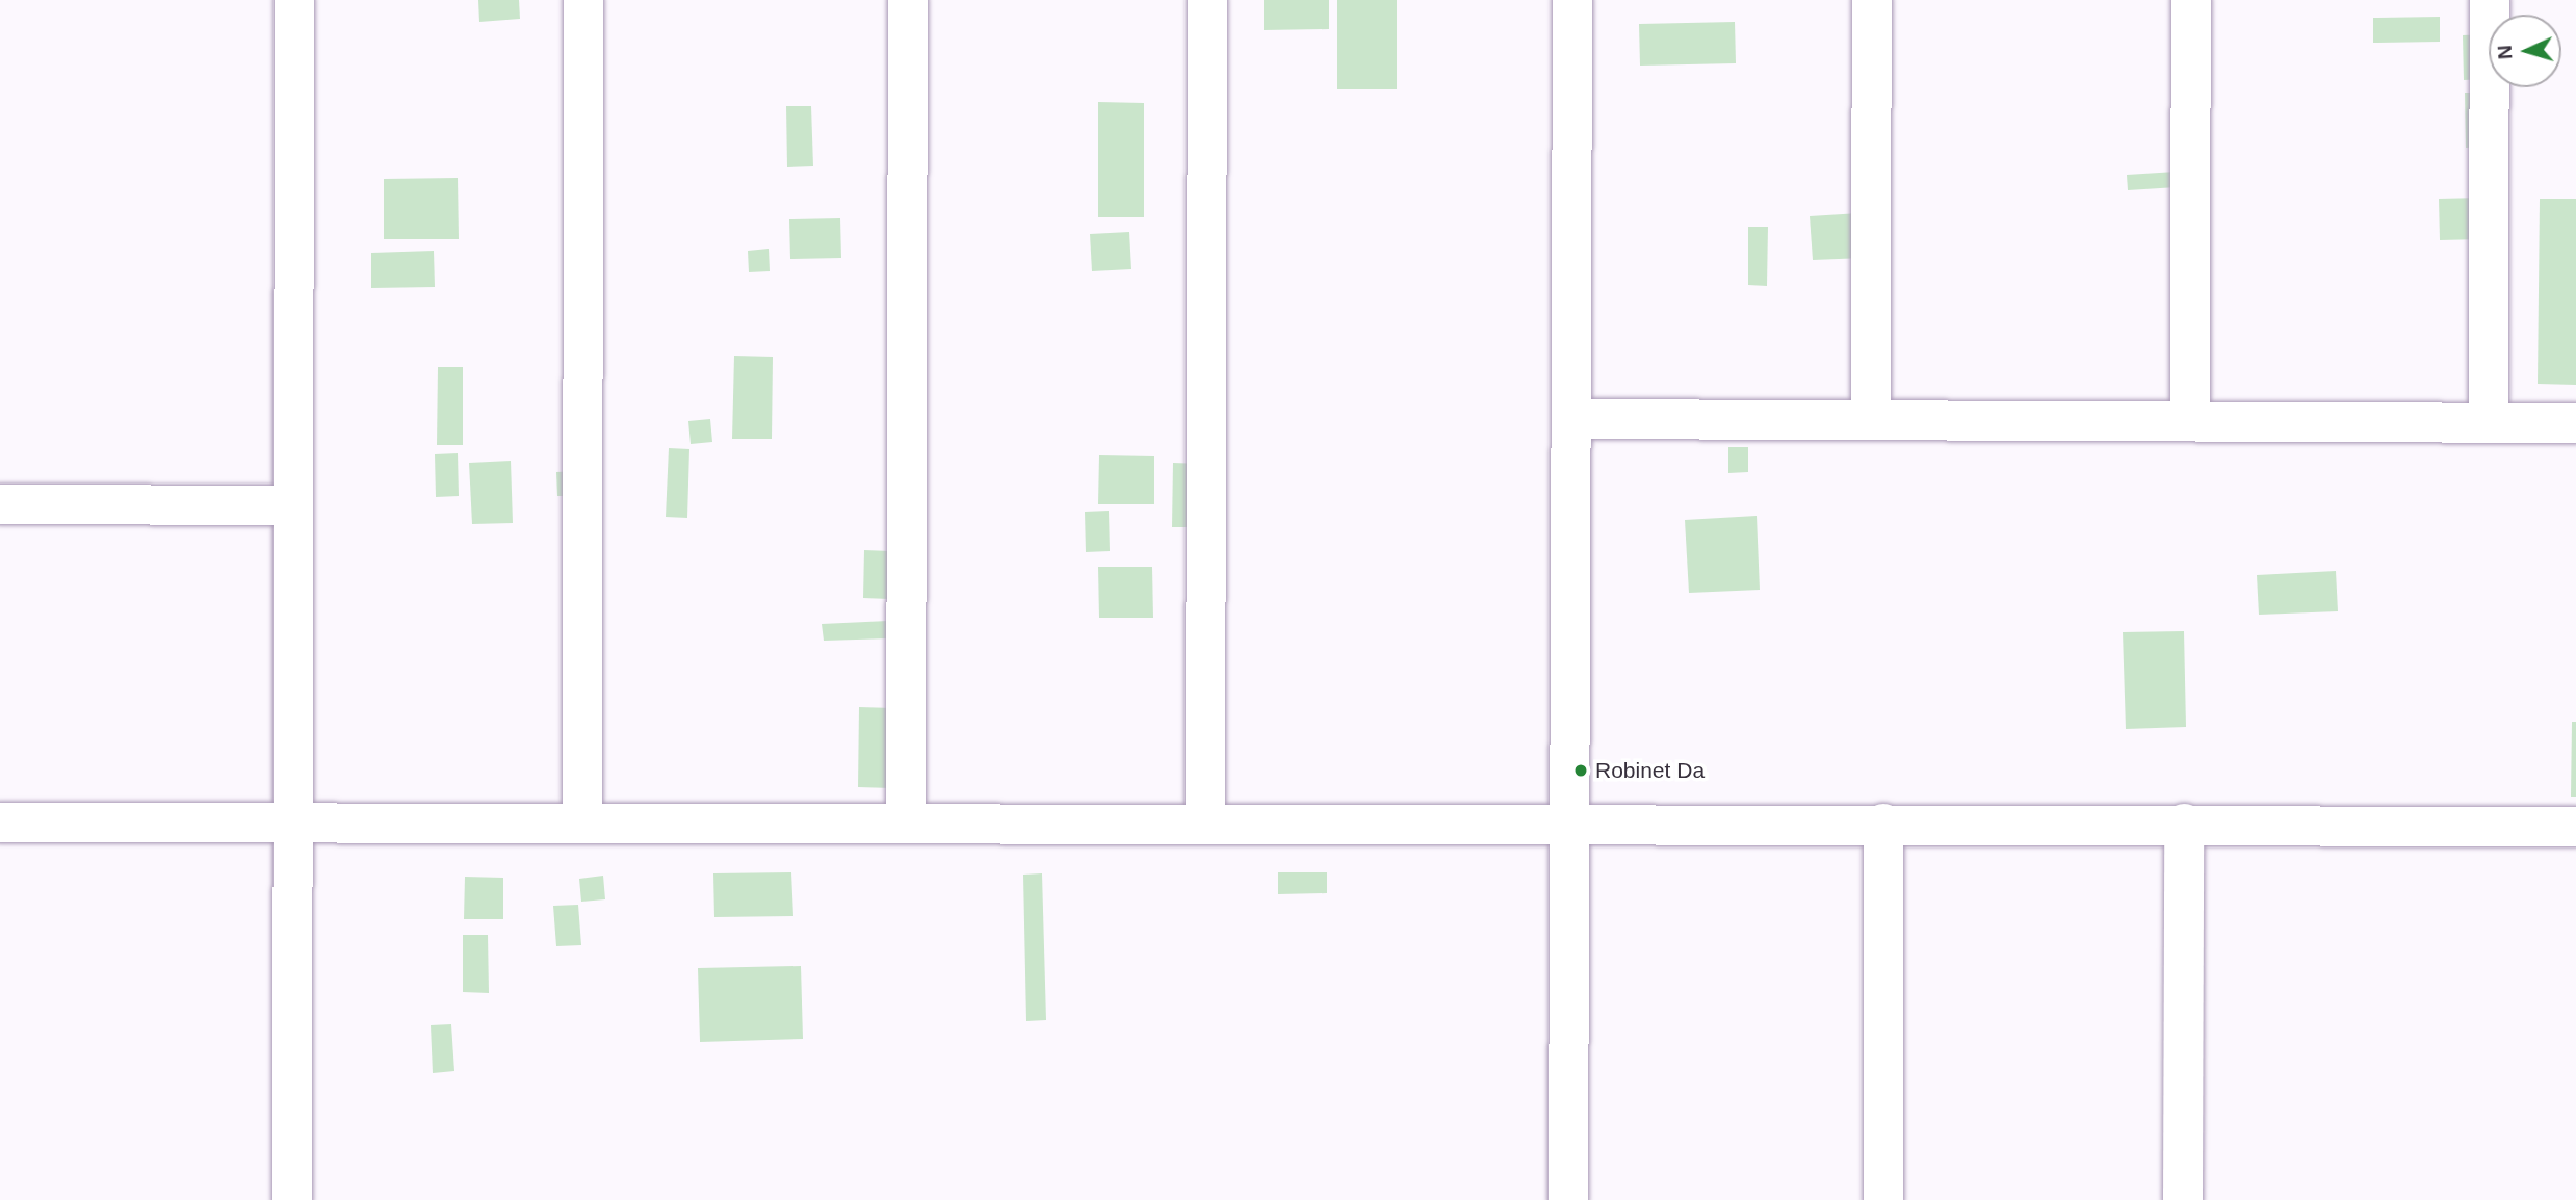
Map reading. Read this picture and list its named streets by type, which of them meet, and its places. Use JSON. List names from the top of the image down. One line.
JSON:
{"places":["Robinet Da"],"north":"left"}
